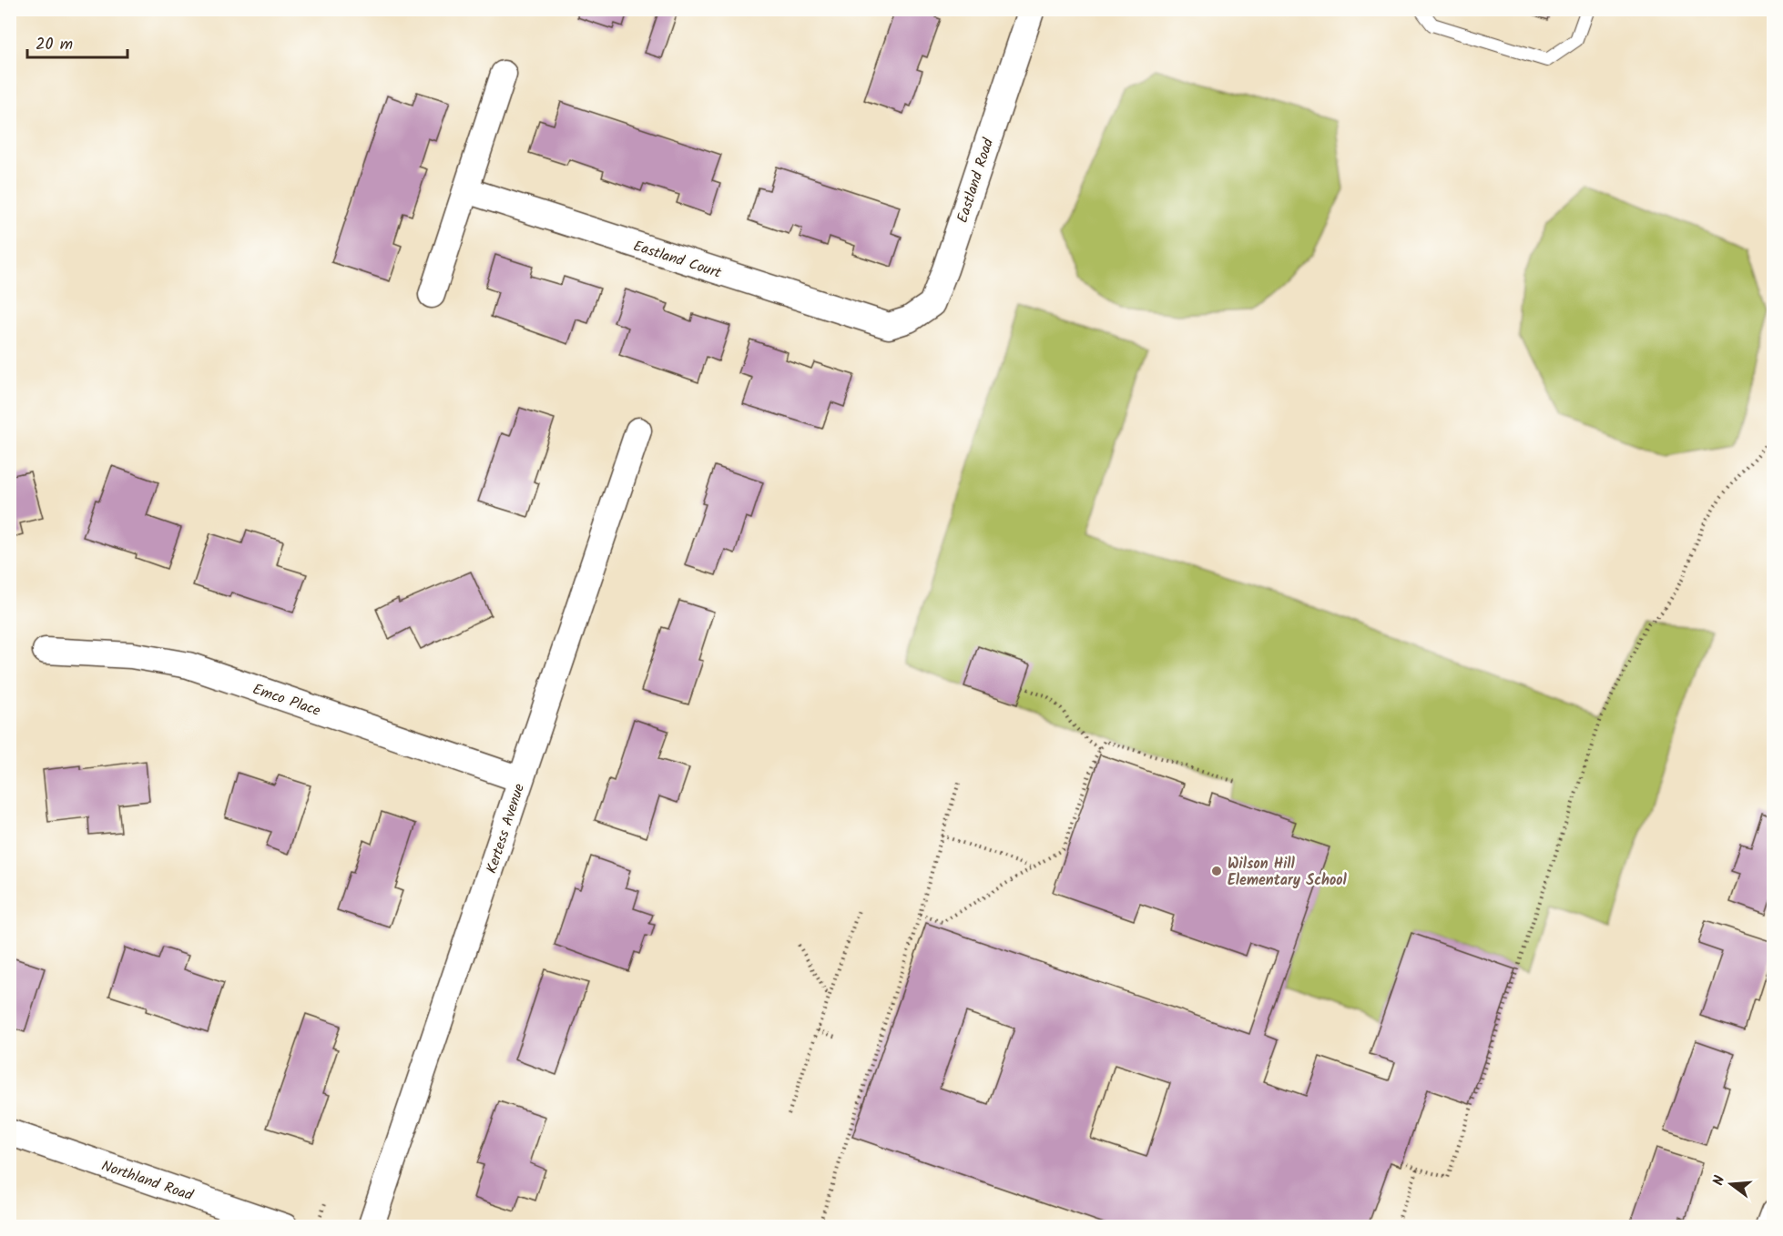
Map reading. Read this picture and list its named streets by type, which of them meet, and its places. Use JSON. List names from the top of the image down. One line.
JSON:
{"streets":{"street":["Eastland Road","Eastland Court","Emco Place","Kertess Avenue","Northland Road"]},"crossings":[["Eastland Road","Eastland Court"],["Emco Place","Kertess Avenue"]],"places":["Wilson Hill Elementary School"],"scale_bar":"20 m","north":"left"}
